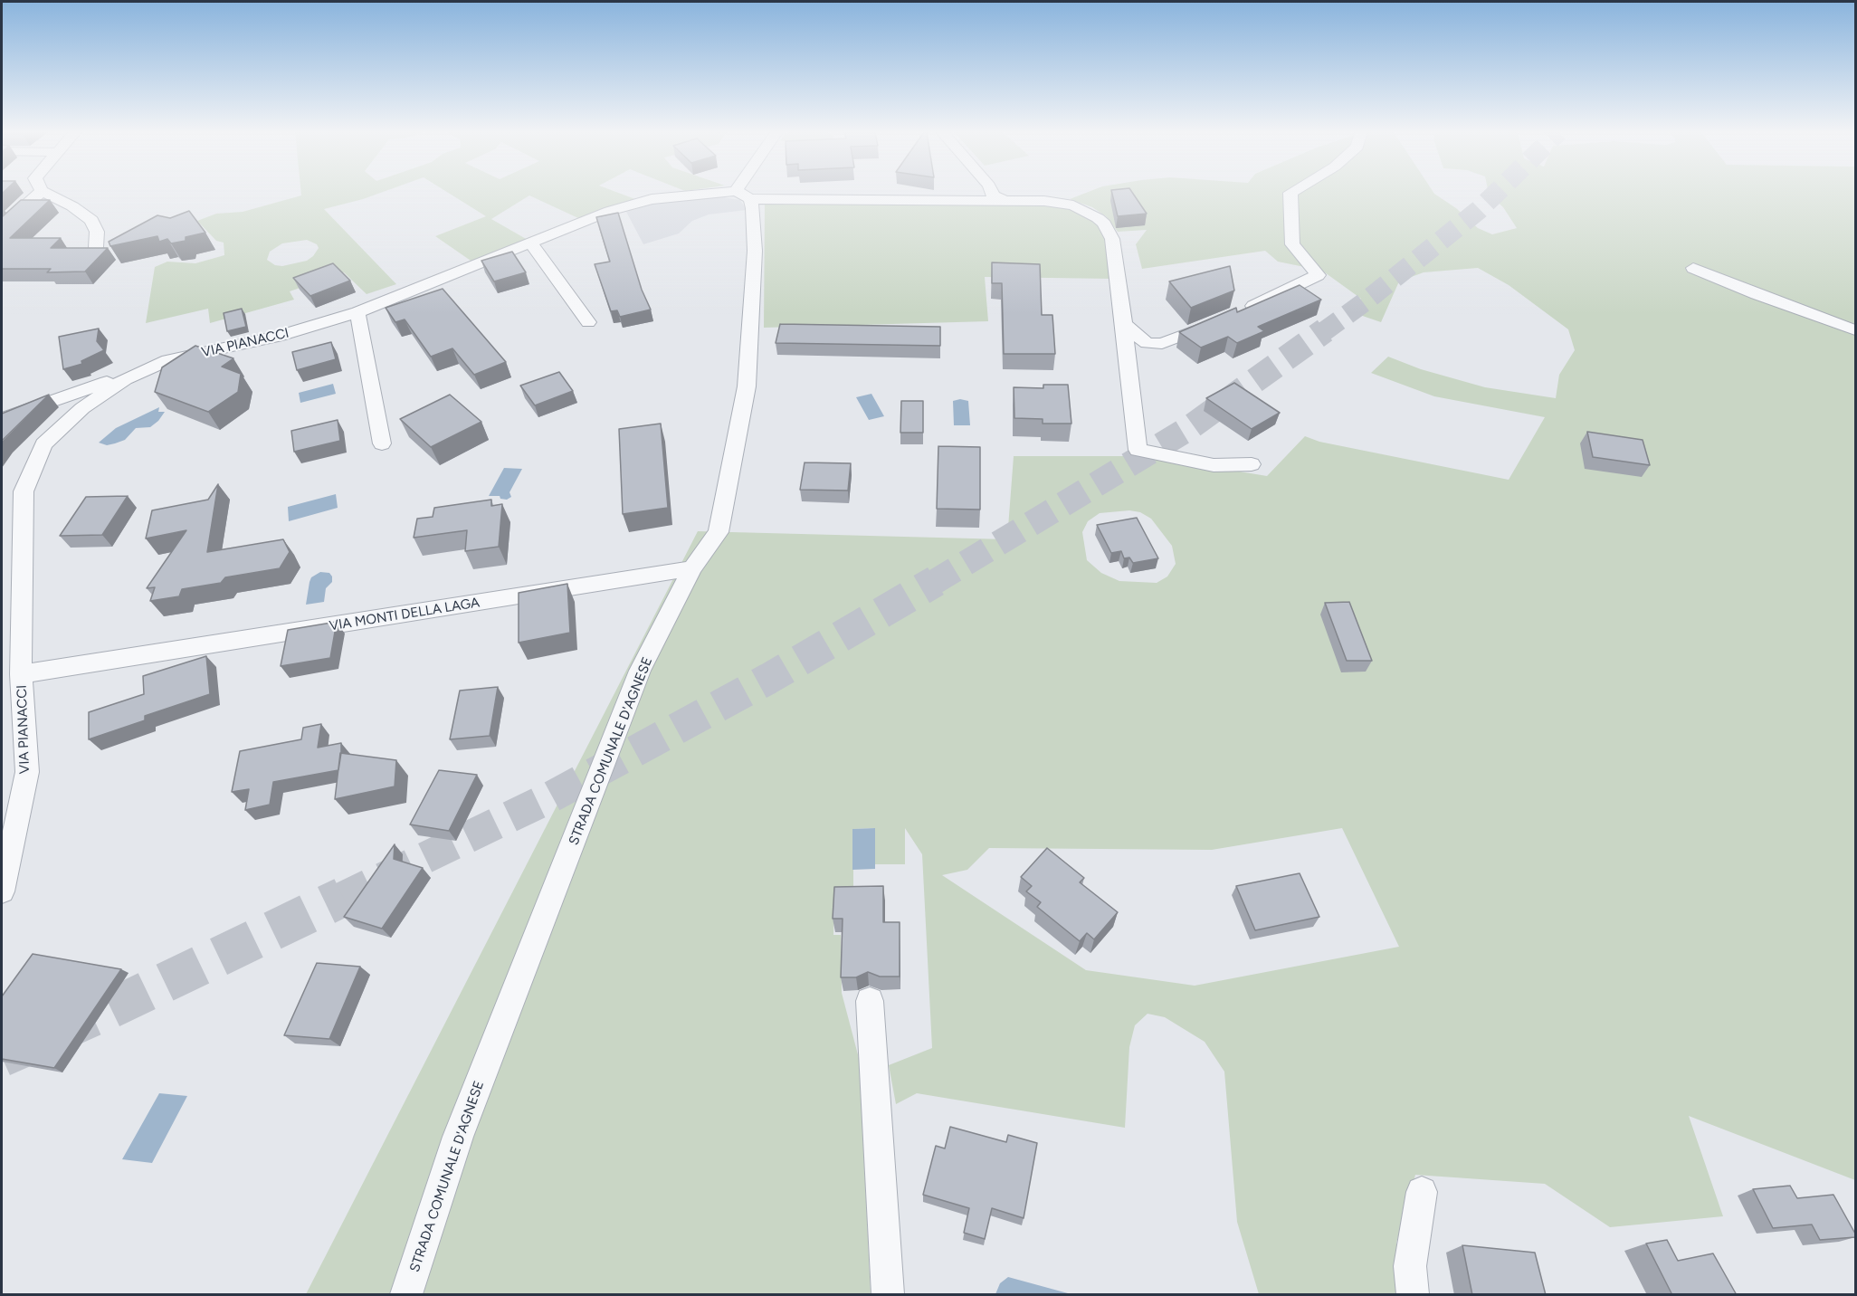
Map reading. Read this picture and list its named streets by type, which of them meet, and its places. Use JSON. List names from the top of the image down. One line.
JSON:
{"streets":{"street":["VIA PIANACCI","VIA MONTI DELLA LAGA","STRADA COMUNALE D'AGNESE"]},"crossings":[["VIA PIANACCI","VIA MONTI DELLA LAGA"],["VIA PIANACCI","STRADA COMUNALE D'AGNESE"],["VIA MONTI DELLA LAGA","STRADA COMUNALE D'AGNESE"]]}
